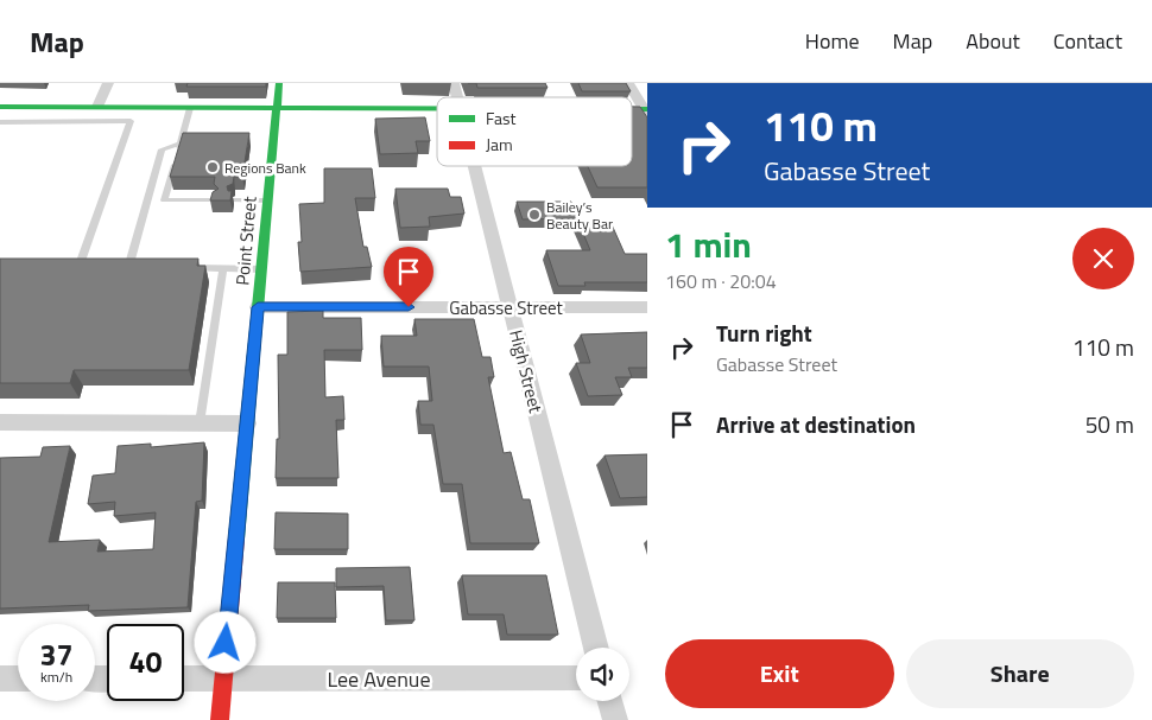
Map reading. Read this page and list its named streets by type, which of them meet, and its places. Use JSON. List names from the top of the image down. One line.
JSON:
{"streets":{"main road":["Point Street"],"street":["Gabasse Street","High Street","Lee Avenue"]},"crossings":[["Point Street","Gabasse Street"],["Point Street","Lee Avenue"],["Gabasse Street","High Street"]],"places":["Regions Bank","Bailey’s Beauty Bar"],"legend":["Fast","Jam"],"page":{"header":"Map","nav":["Home","Map","About","Contact"],"turn":["110 m","Gabasse Street"],"heading":["1 min","160 m · 20:04"],"list":[{"name":"Turn right","note":"Gabasse Street","value":"110 m"},{"name":"Arrive at destination","value":"50 m"}],"speed":"37 km/h","limit":"40","buttons":["Exit","Share"]}}
